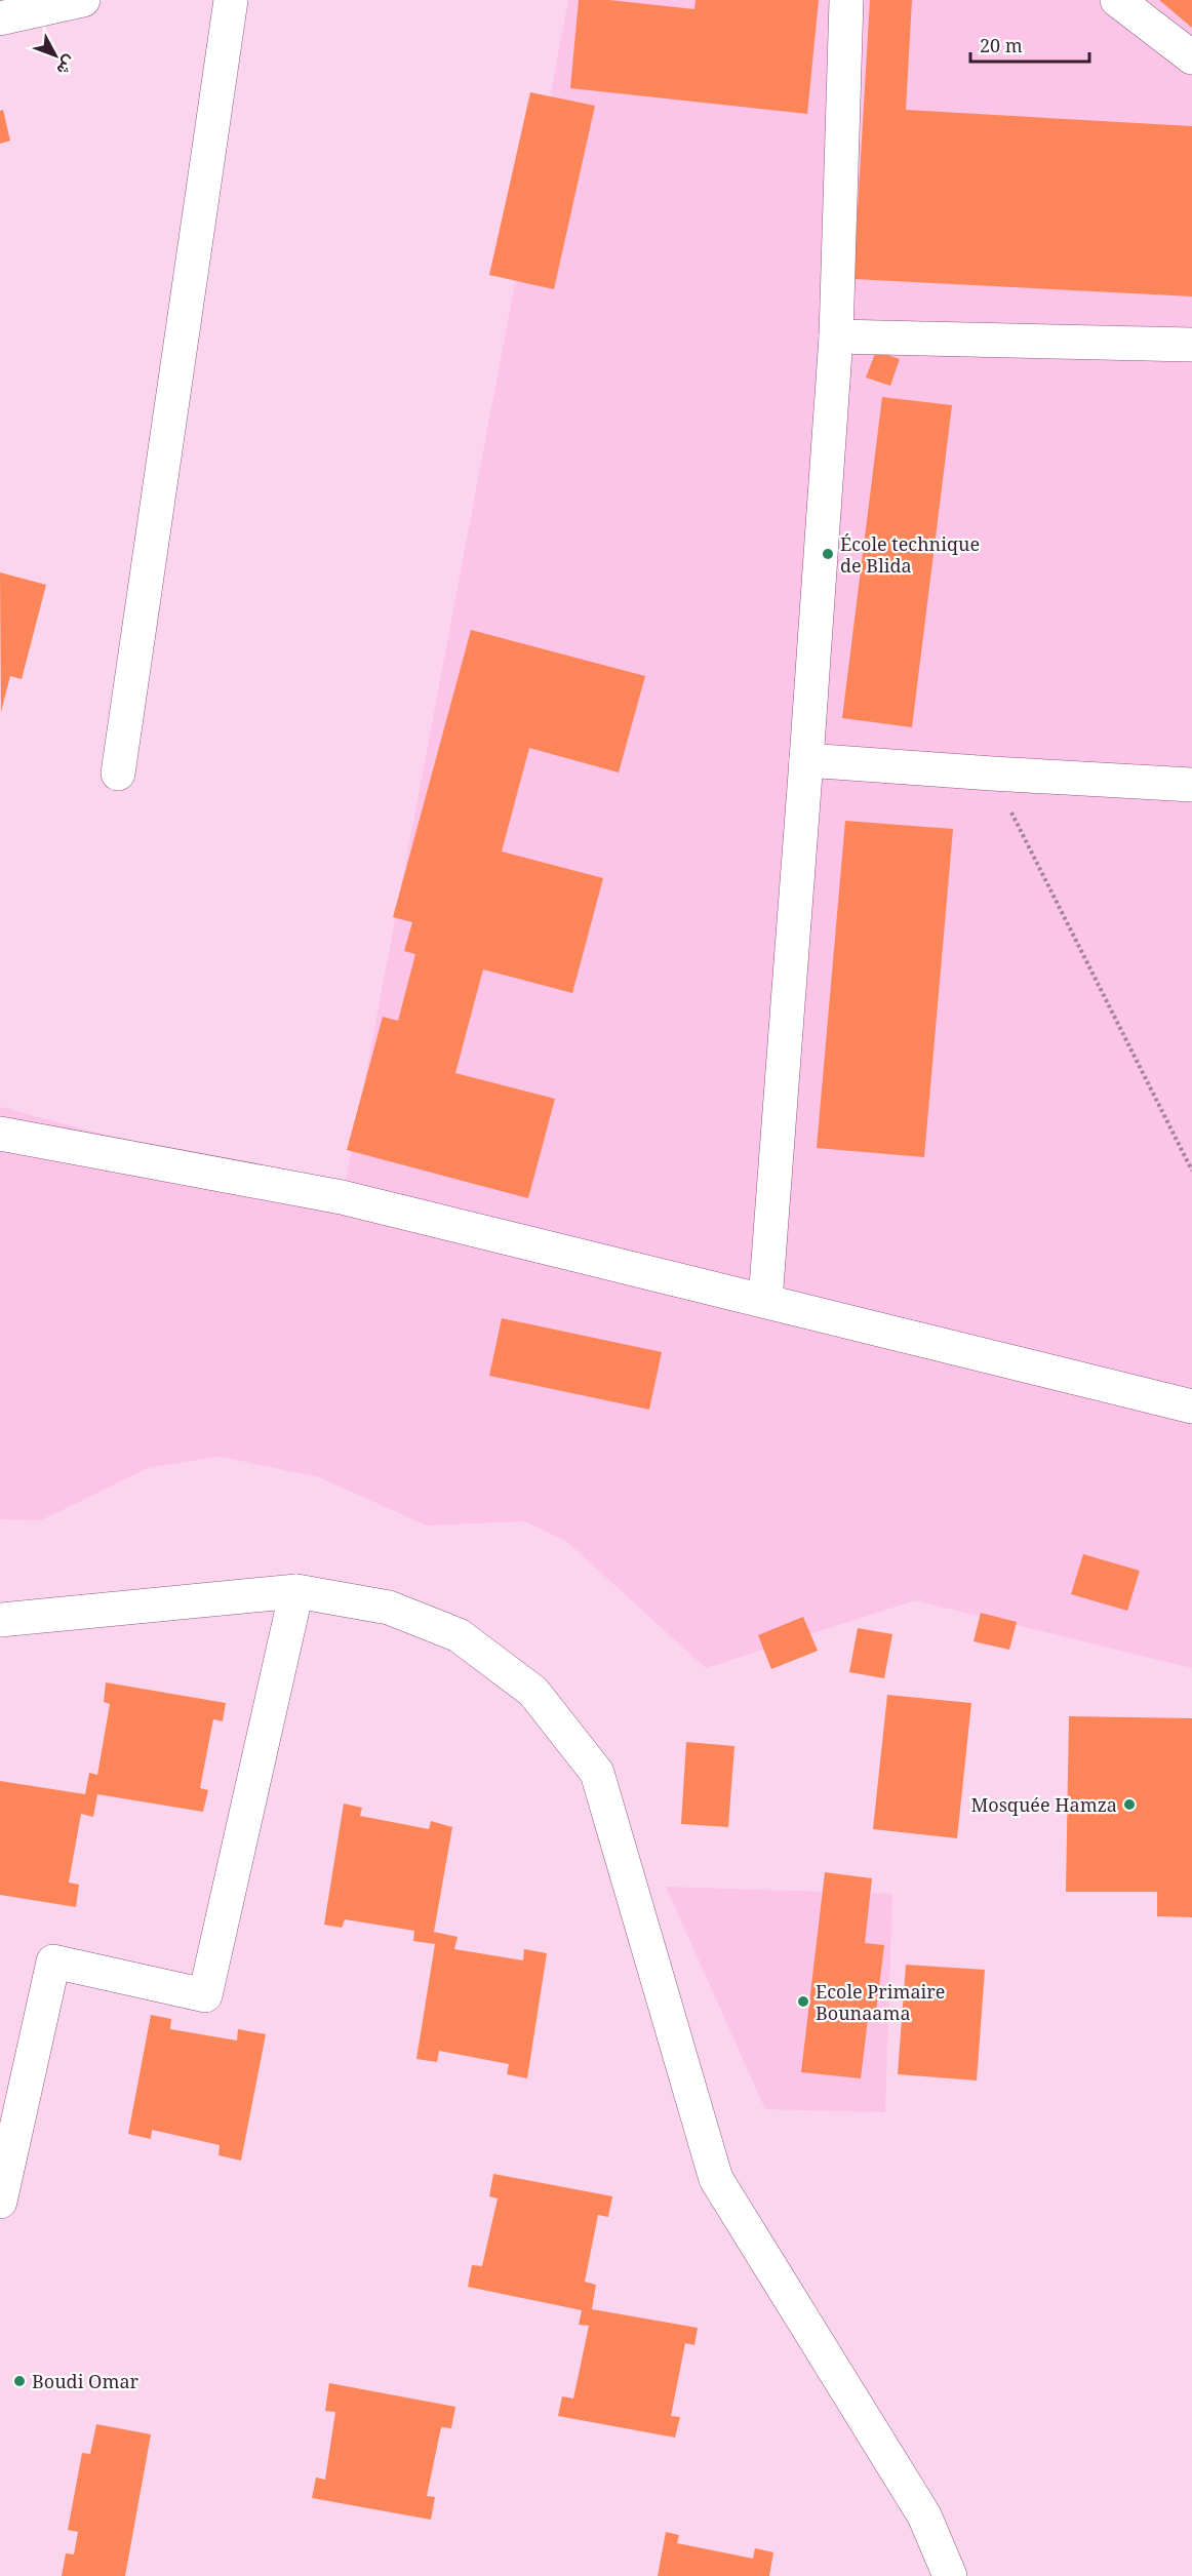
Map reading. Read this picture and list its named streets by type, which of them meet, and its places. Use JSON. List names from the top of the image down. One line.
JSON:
{"places":["École technique de Blida","Mosquée Hamza","Ecole Primaire Bounaama","Boudi Omar"],"scale_bar":"20 m","north":"bottom right"}
